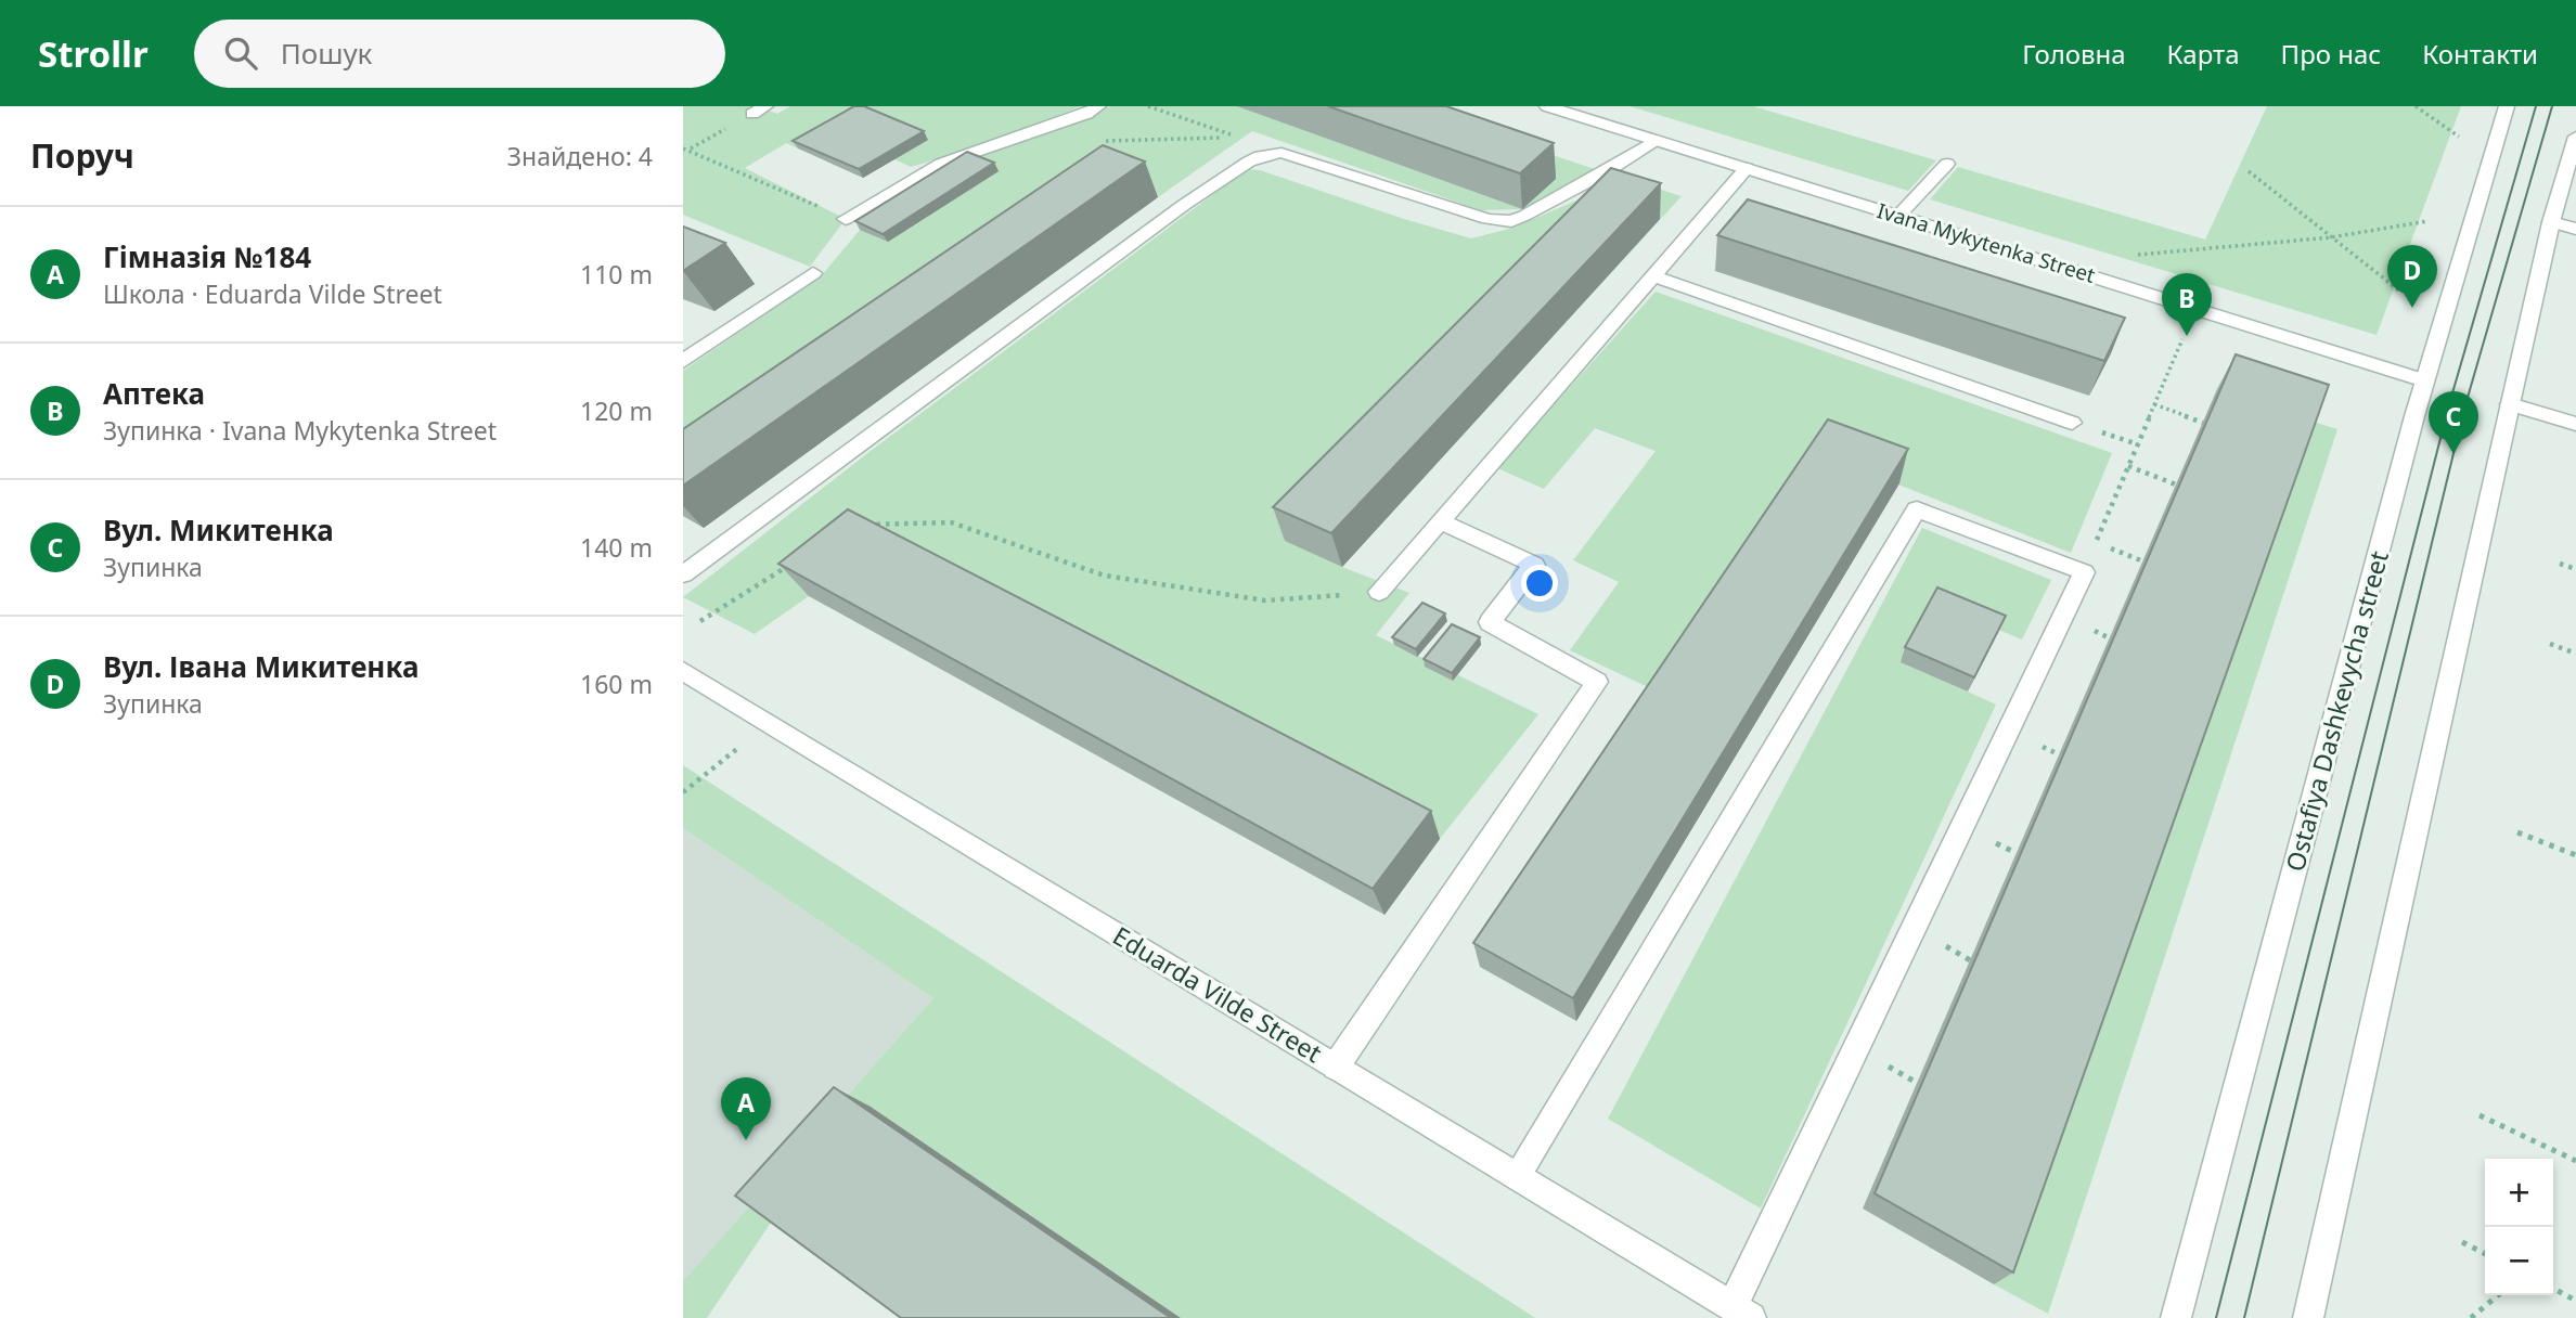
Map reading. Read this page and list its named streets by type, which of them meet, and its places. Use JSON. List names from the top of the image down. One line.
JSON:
{"streets":{"street":["Ivana Mykytenka Street","Ostafiya Dashkevycha street","Eduarda Vilde Street"]},"crossings":[["Ivana Mykytenka Street","Ostafiya Dashkevycha street"]],"page":{"header":"Strollr","search":"Пошук","nav":["Головна","Карта","Про нас","Контакти"],"heading":["Поруч","Знайдено: 4"],"list":[{"mark":"A","name":"Гімназія №184","note":"Школа · Eduarda Vilde Street","value":"110 m"},{"mark":"B","name":"Аптека","note":"Зупинка · Ivana Mykytenka Street","value":"120 m"},{"mark":"C","name":"Вул. Микитенка","note":"Зупинка","value":"140 m"},{"mark":"D","name":"Вул. Івана Микитенка","note":"Зупинка","value":"160 m"}],"pins":["D","B","C","A"],"map_buttons":["+","−"]}}
